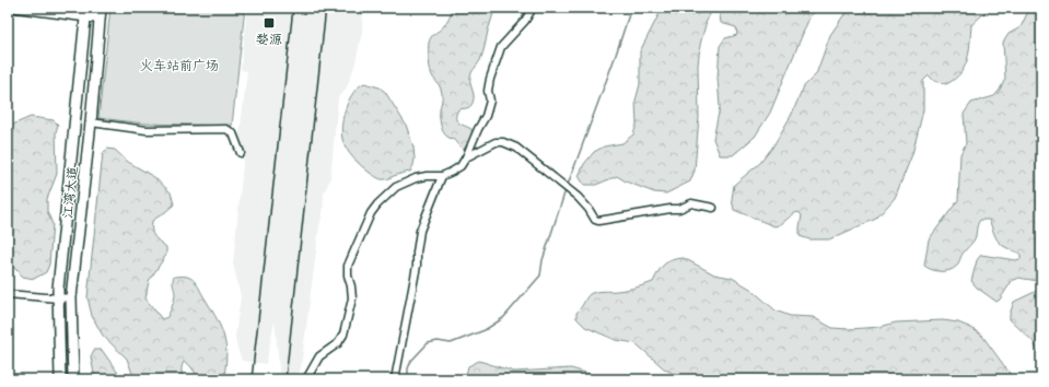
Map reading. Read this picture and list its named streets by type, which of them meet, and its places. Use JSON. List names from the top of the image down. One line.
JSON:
{"streets":{"highway":["江湾大道"]},"parks":["火车站前广场"],"places":{"transit":["婺源"]}}
